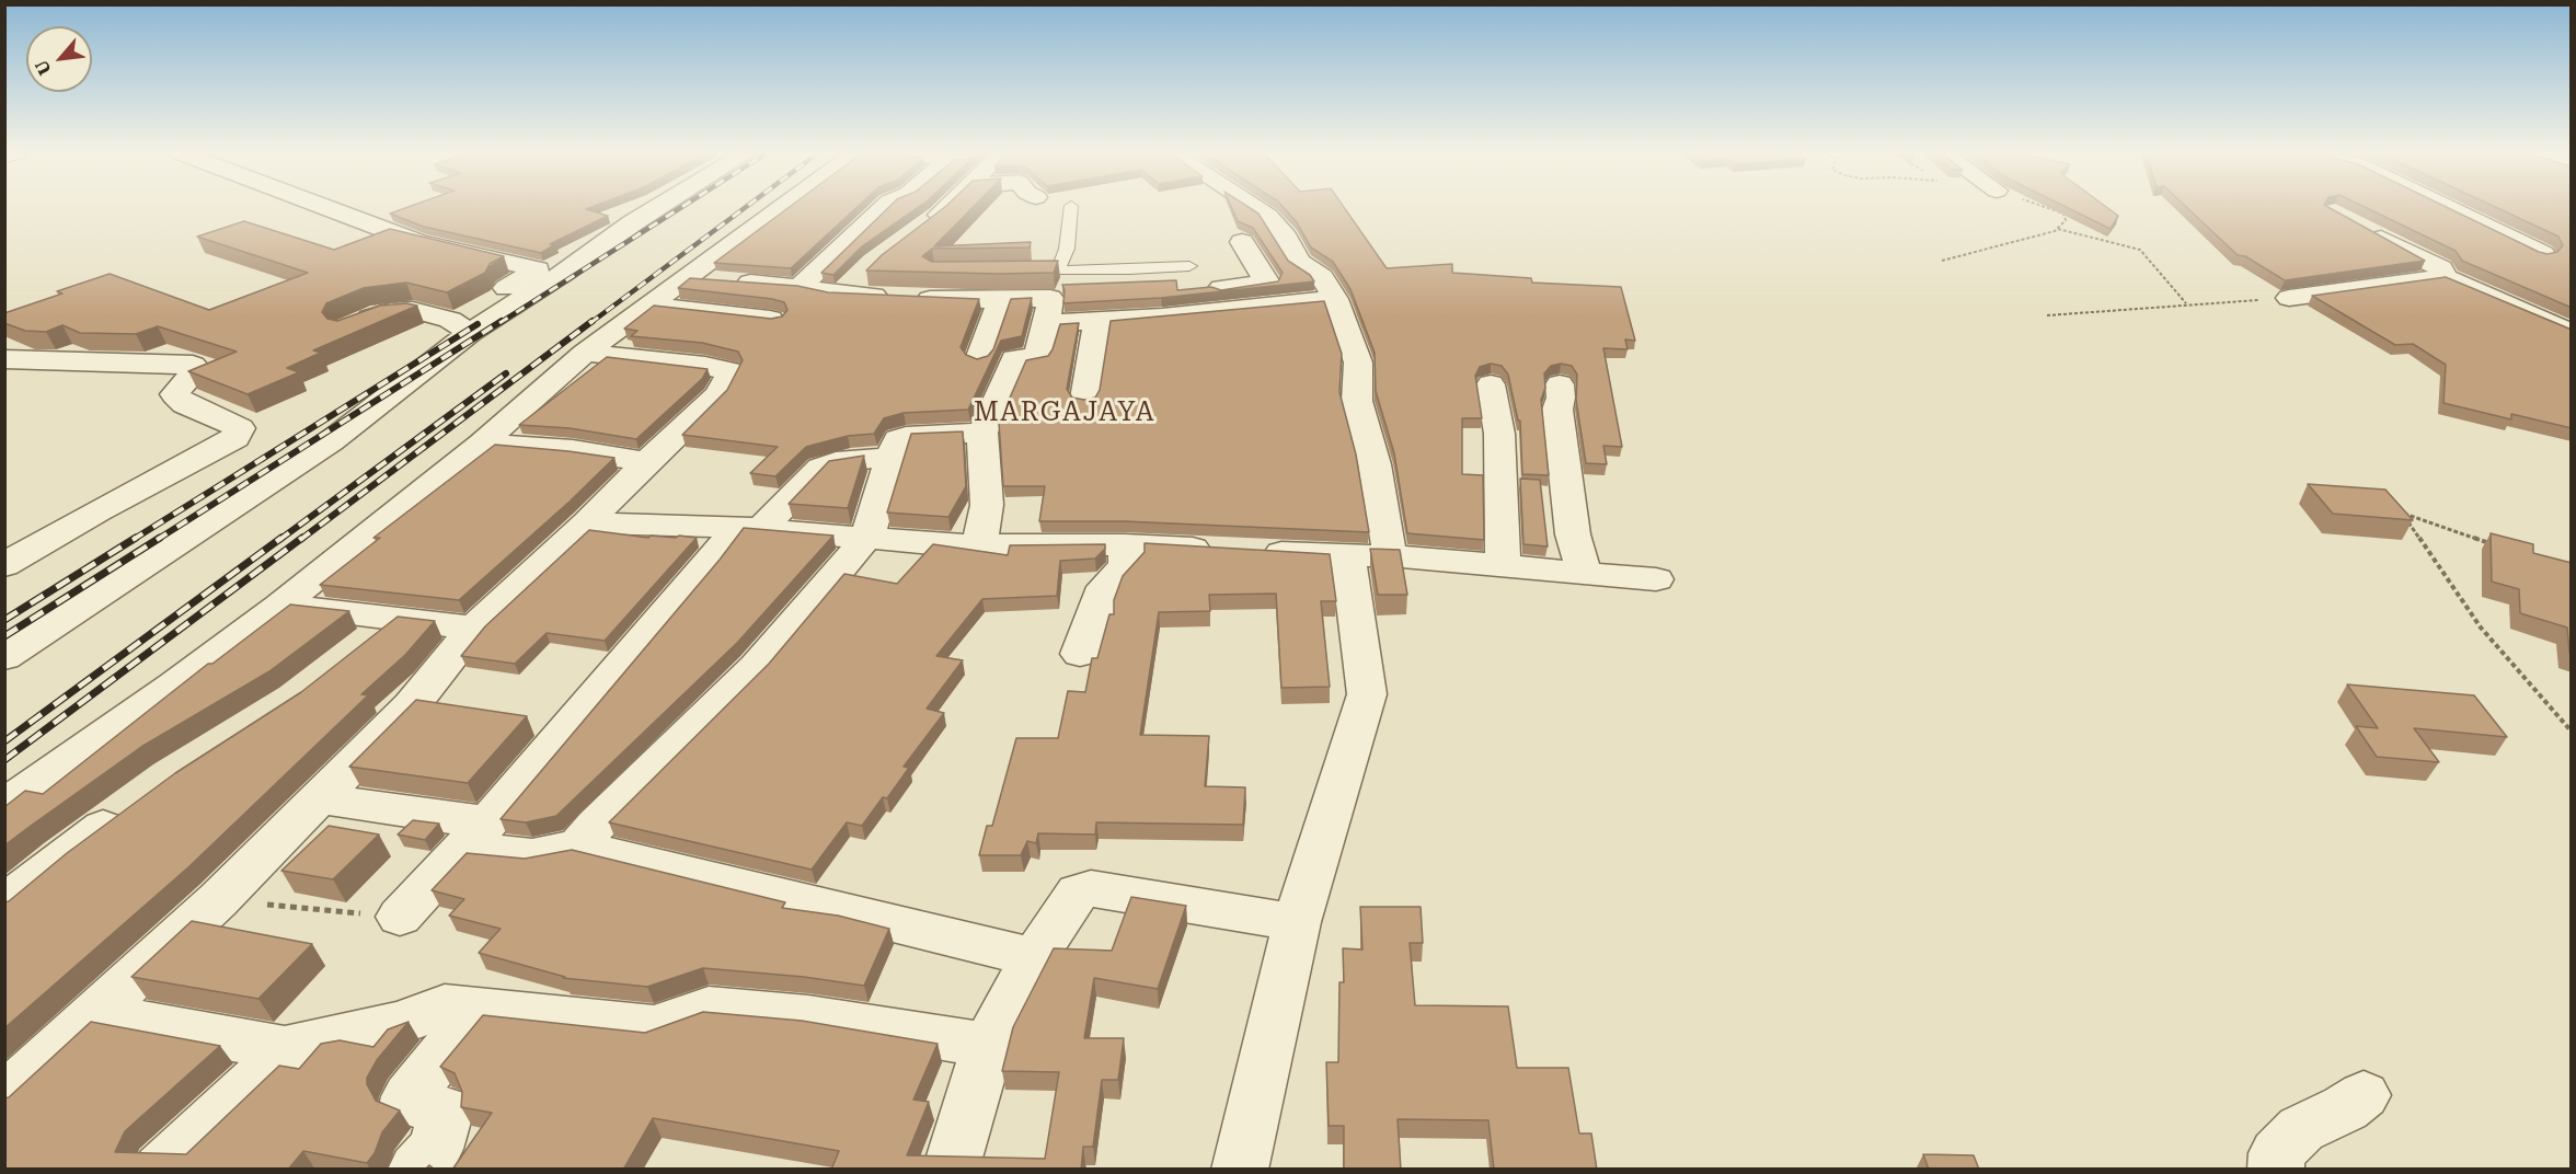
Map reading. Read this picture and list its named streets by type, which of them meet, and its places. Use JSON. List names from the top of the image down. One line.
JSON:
{"districts":["MARGAJAYA"],"north":"bottom left"}
